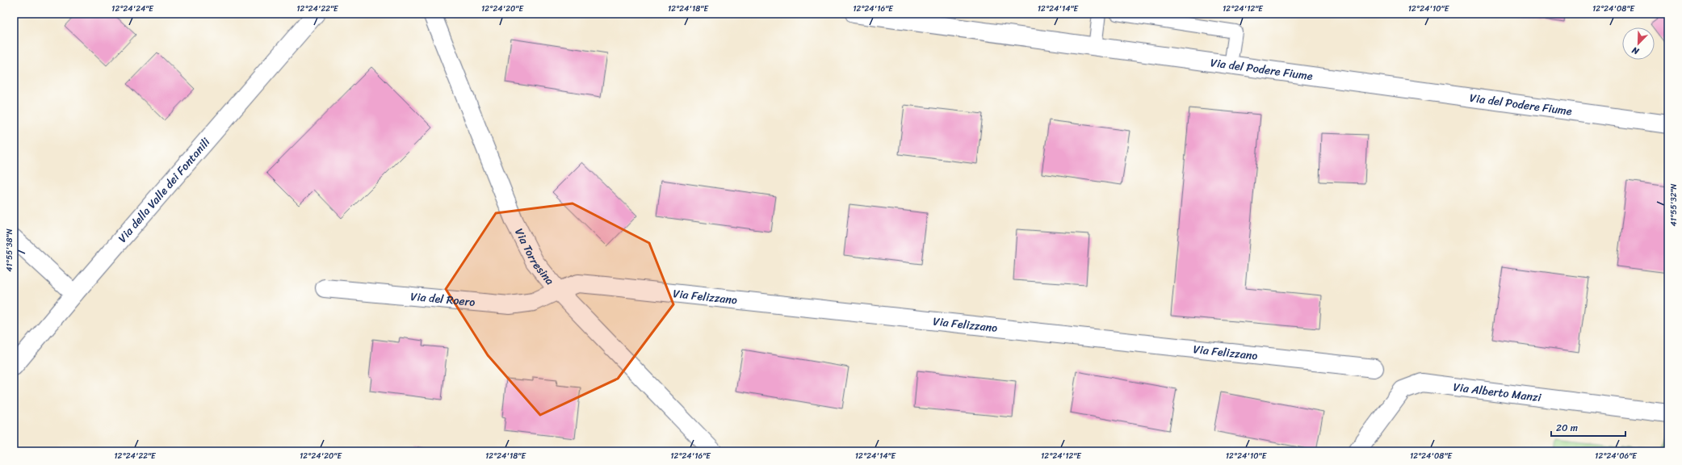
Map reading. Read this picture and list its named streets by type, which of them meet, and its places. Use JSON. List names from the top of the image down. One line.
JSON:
{"streets":{"street":["Via del Podere Fiume","Via della Valle dei Fontanili","Via Torresina","Via Felizzano","Via del Roero","Via Alberto Manzi"]},"crossings":[["Via Torresina","Via Felizzano"],["Via Torresina","Via del Roero"],["Via Felizzano","Via del Roero"]],"scale_bar":"20 m","north":"bottom left","coordinates":["12°24'24\"E","12°24'22\"E","12°24'20\"E","12°24'18\"E","12°24'16\"E","12°24'14\"E","12°24'12\"E","12°24'10\"E","12°24'08\"E","41°55'32\"N","41°55'38\"N","12°24'06\"E"]}
